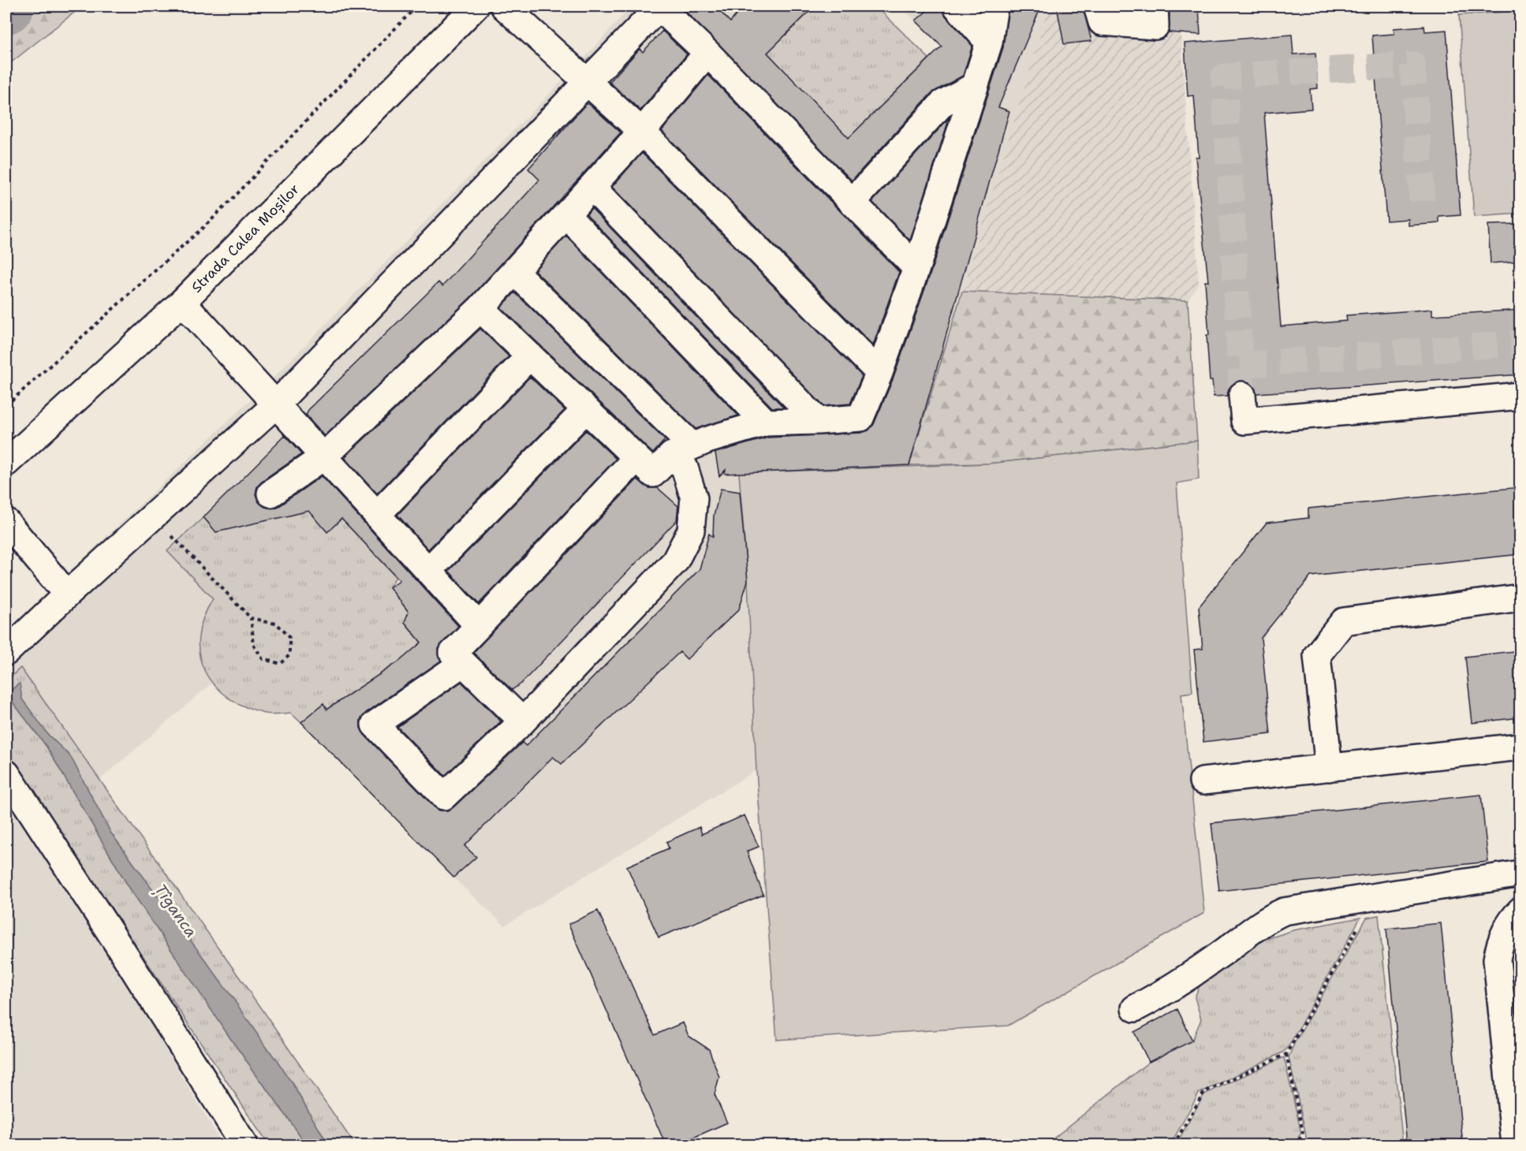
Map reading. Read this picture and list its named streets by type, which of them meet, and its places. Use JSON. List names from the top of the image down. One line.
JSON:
{"streets":{"main road":["Strada Calea Moșilor"]},"water":["Țîganca"]}
